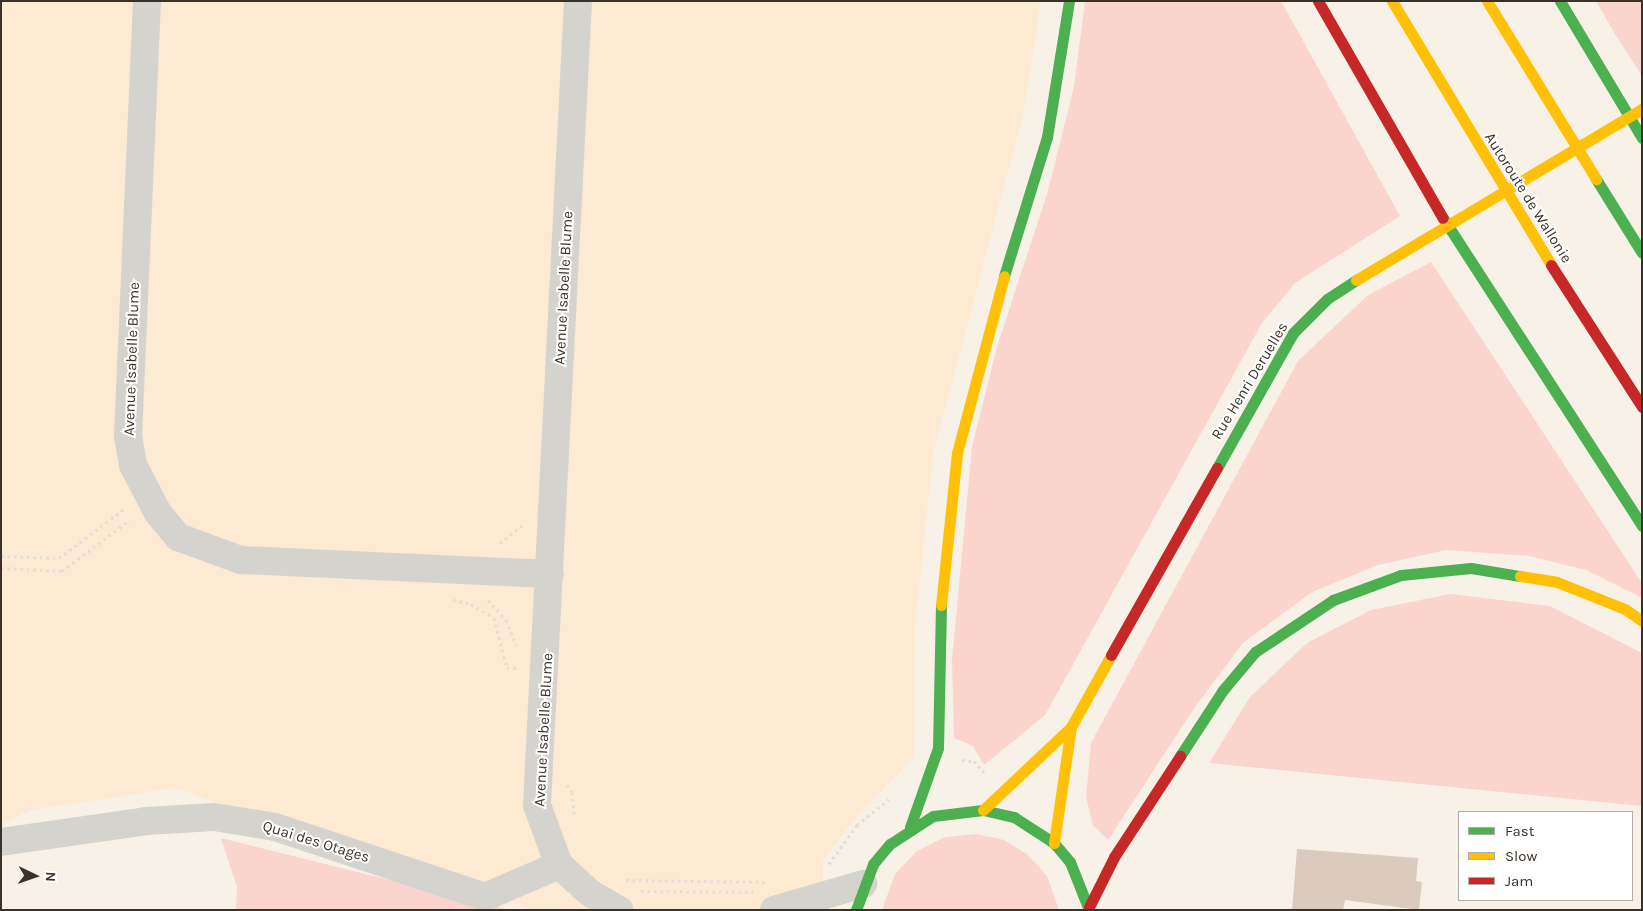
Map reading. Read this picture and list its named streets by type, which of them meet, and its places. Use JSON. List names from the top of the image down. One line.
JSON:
{"streets":{"main road":["Autoroute de Wallonie","Rue Henri Deruelles"],"street":["Avenue Isabelle Blume","Quai des Otages"]},"crossings":[["Avenue Isabelle Blume","Quai des Otages"]],"legend":["Fast","Slow","Jam"],"north":"right"}
